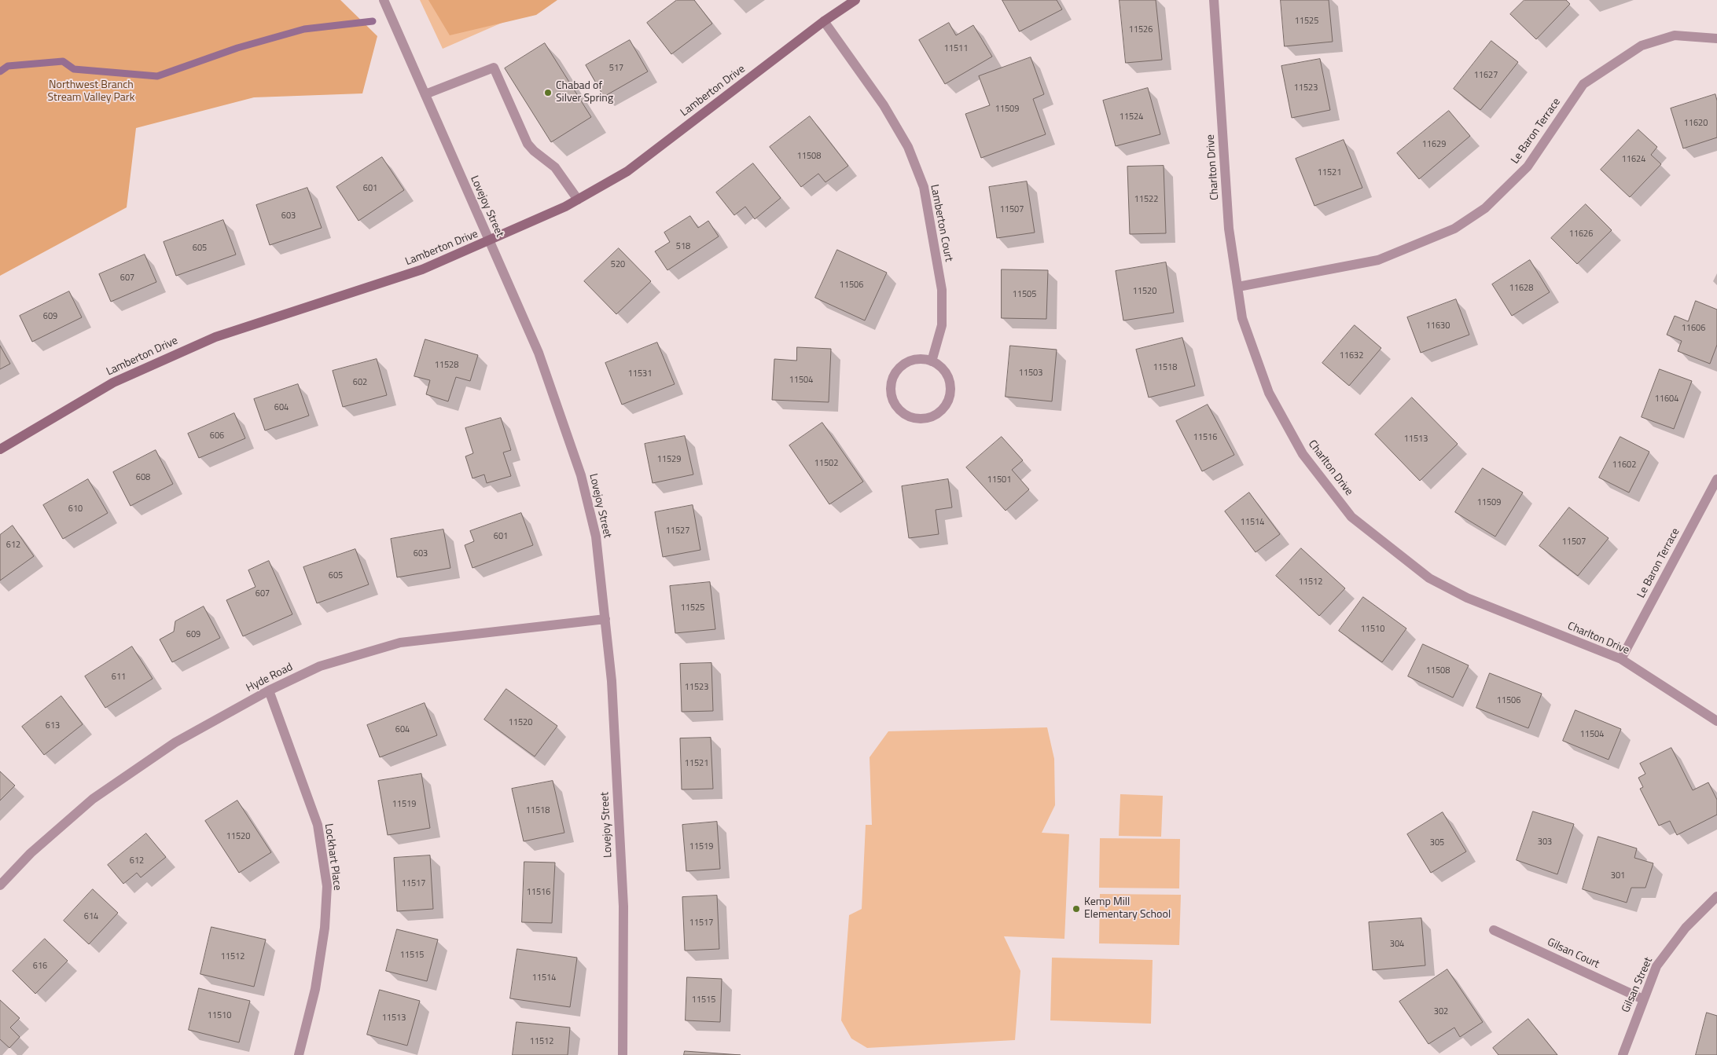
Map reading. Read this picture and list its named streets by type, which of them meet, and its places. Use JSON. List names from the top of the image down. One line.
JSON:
{"streets":{"street":["Lamberton Drive","Le Baron Terrace","Charlton Drive","Lovejoy Street","Lamberton Court","Hyde Road","Lockhart Place","Gilsan Court","Gilsan Street"]},"crossings":[["Lamberton Drive","Lovejoy Street"],["Lamberton Drive","Lamberton Court"],["Le Baron Terrace","Charlton Drive"],["Lovejoy Street","Hyde Road"],["Hyde Road","Lockhart Place"],["Gilsan Court","Gilsan Street"]],"parks":["Northwest Branch Stream Valley Park"],"places":["Chabad of Silver Spring","Kemp Mill Elementary School"],"house_numbers":["11525","11526","11511","517","11627","11523","11509","11524","11620","11629","11508","11624","11521","601","11522","11507","603","11626","518","605","520","607","11506","11628","11520","11505","609","11630","11606","11632","11528","11518","11503","11531","11504","602","11604","604","606","11516","11513","11529","11502","11602","608","11501","11509","610","11514","11527","601","11507","612","603","605","11512","607","11525","11510","609","11508","611","11523","11506","11520","613","604","11504","11521","11519","11518","11520","303","305","11519","612","301","11517","11516","614","11517","304","11515","11512","616","11514","11515","302","11510","11513","11512"]}
